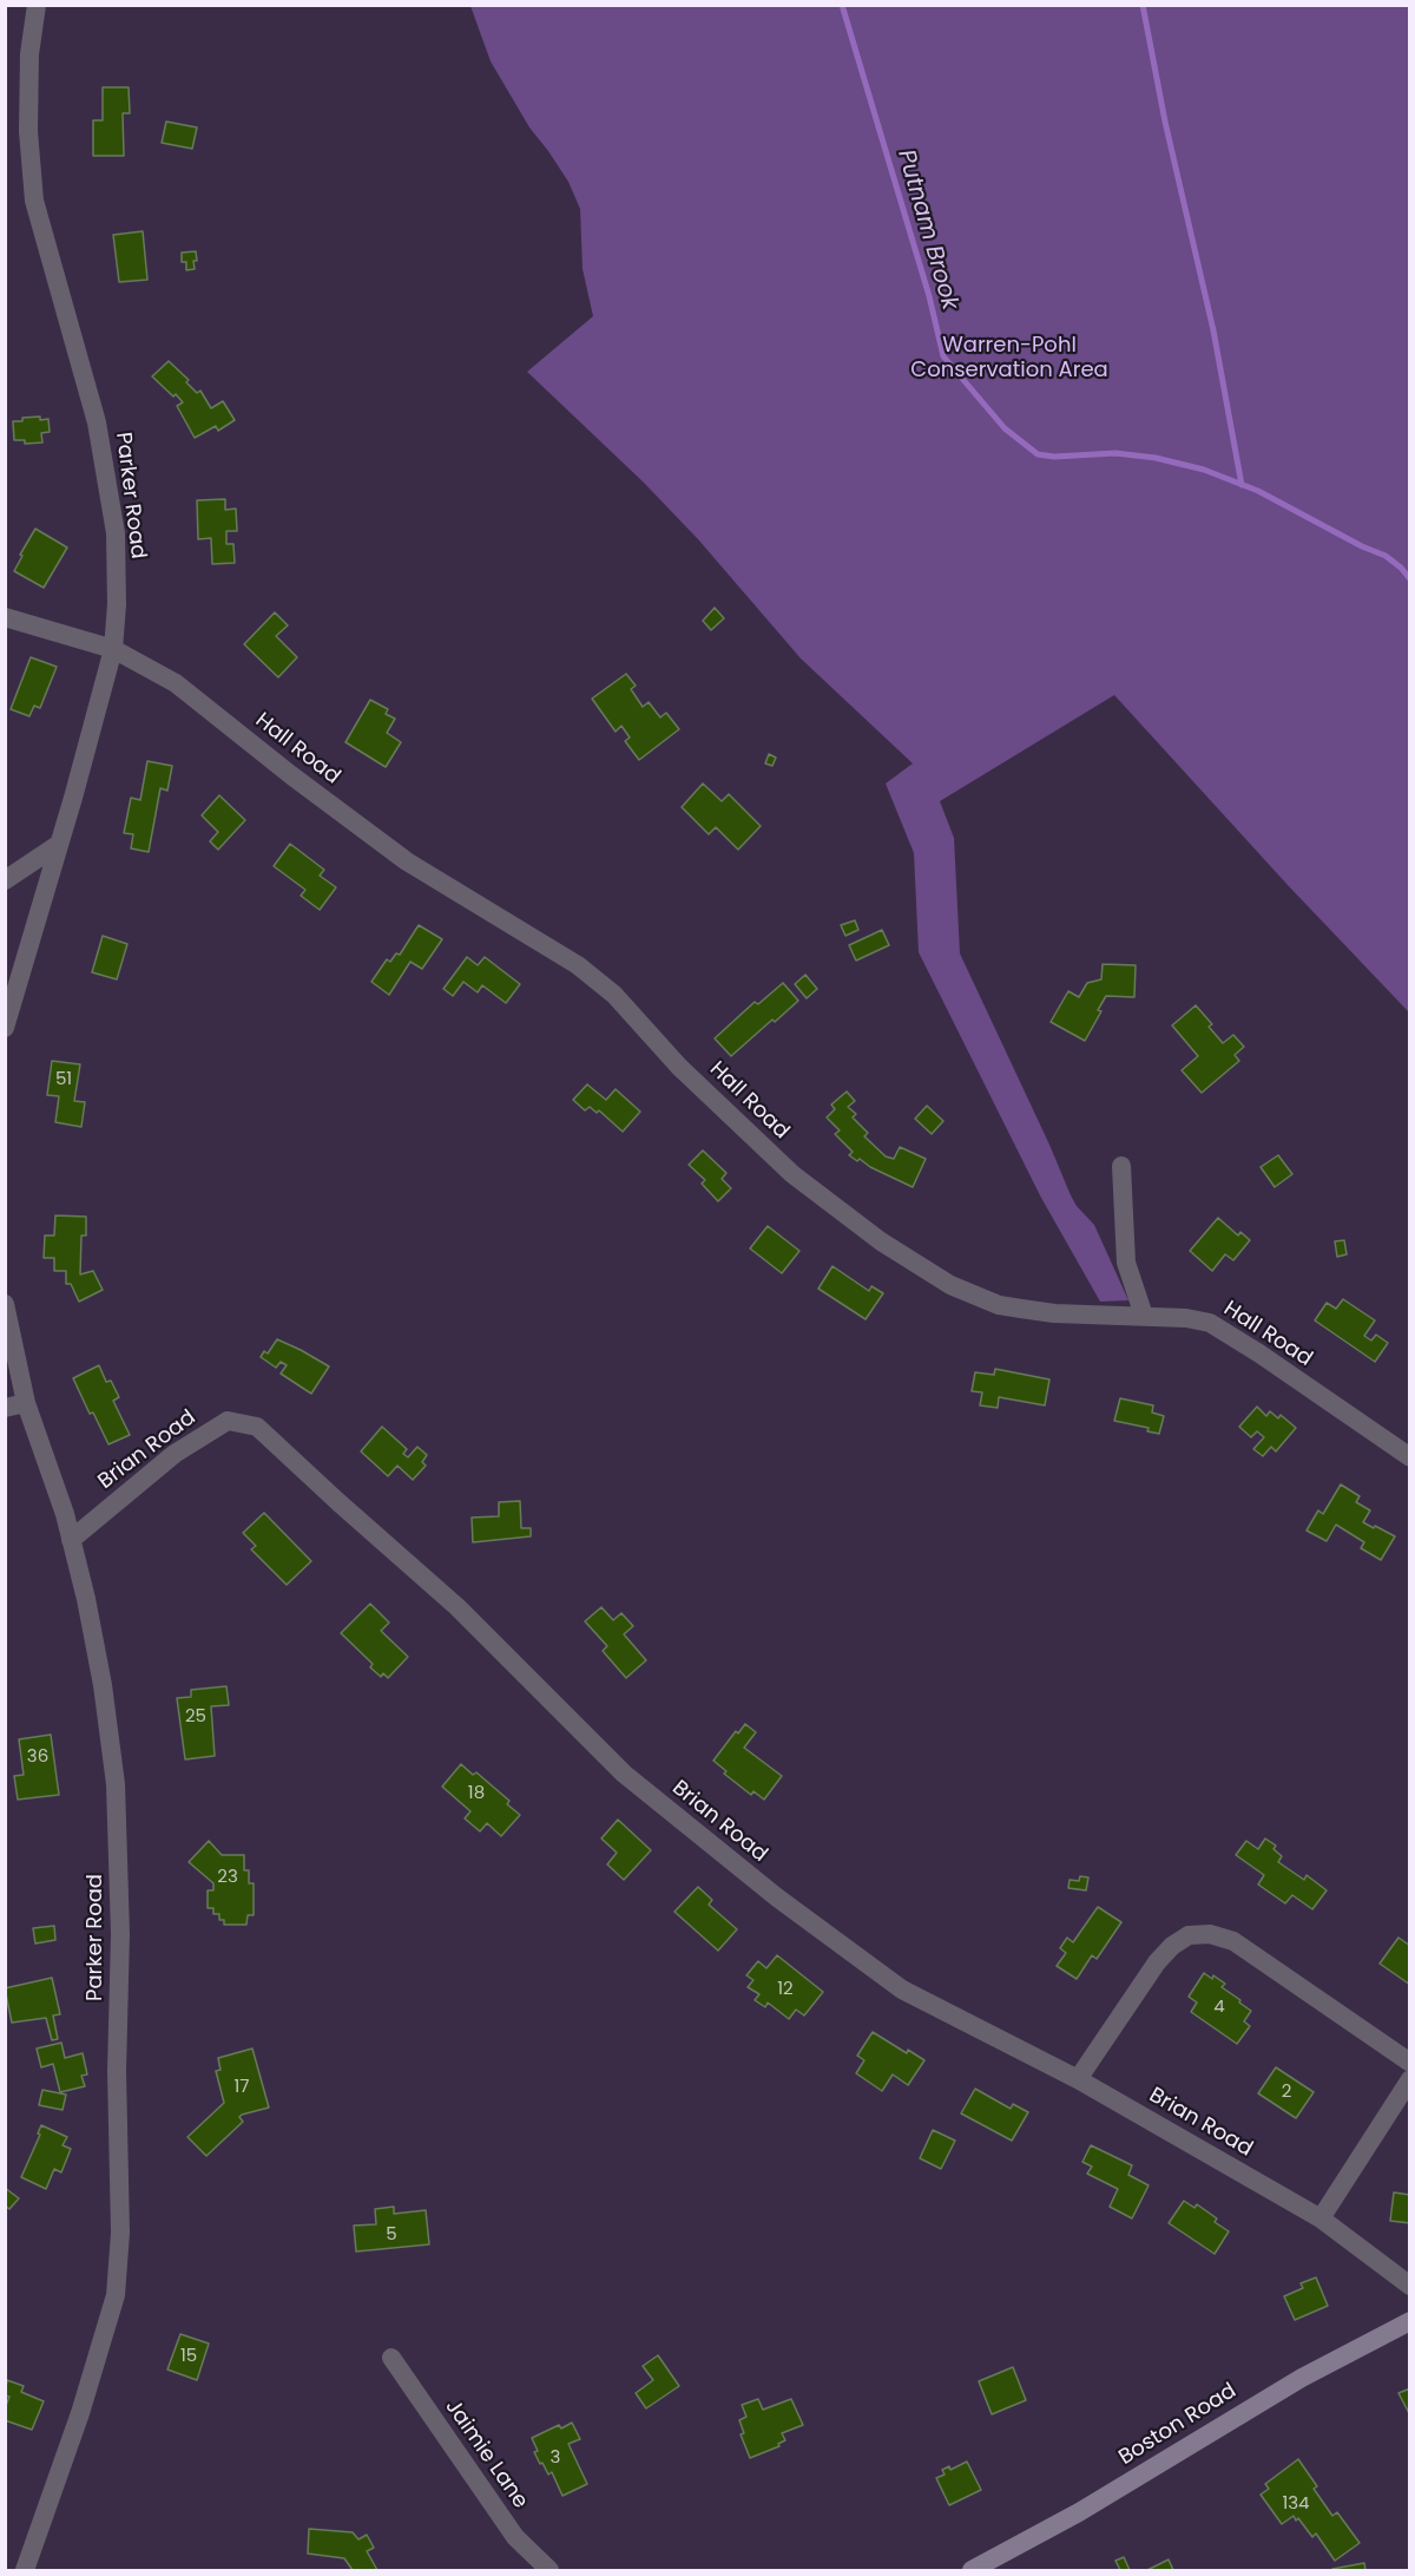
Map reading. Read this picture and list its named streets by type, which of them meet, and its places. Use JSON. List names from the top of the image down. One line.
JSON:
{"streets":{"main road":["Boston Road"],"street":["Parker Road","Hall Road","Brian Road","Jaimie Lane"]},"crossings":[["Parker Road","Hall Road"],["Parker Road","Brian Road"]],"water":["Putnam Brook"],"parks":["Warren-Pohl Conservation Area"],"house_numbers":["51","25","36","18","23","12","4","17","2","5","15","3","134"]}
